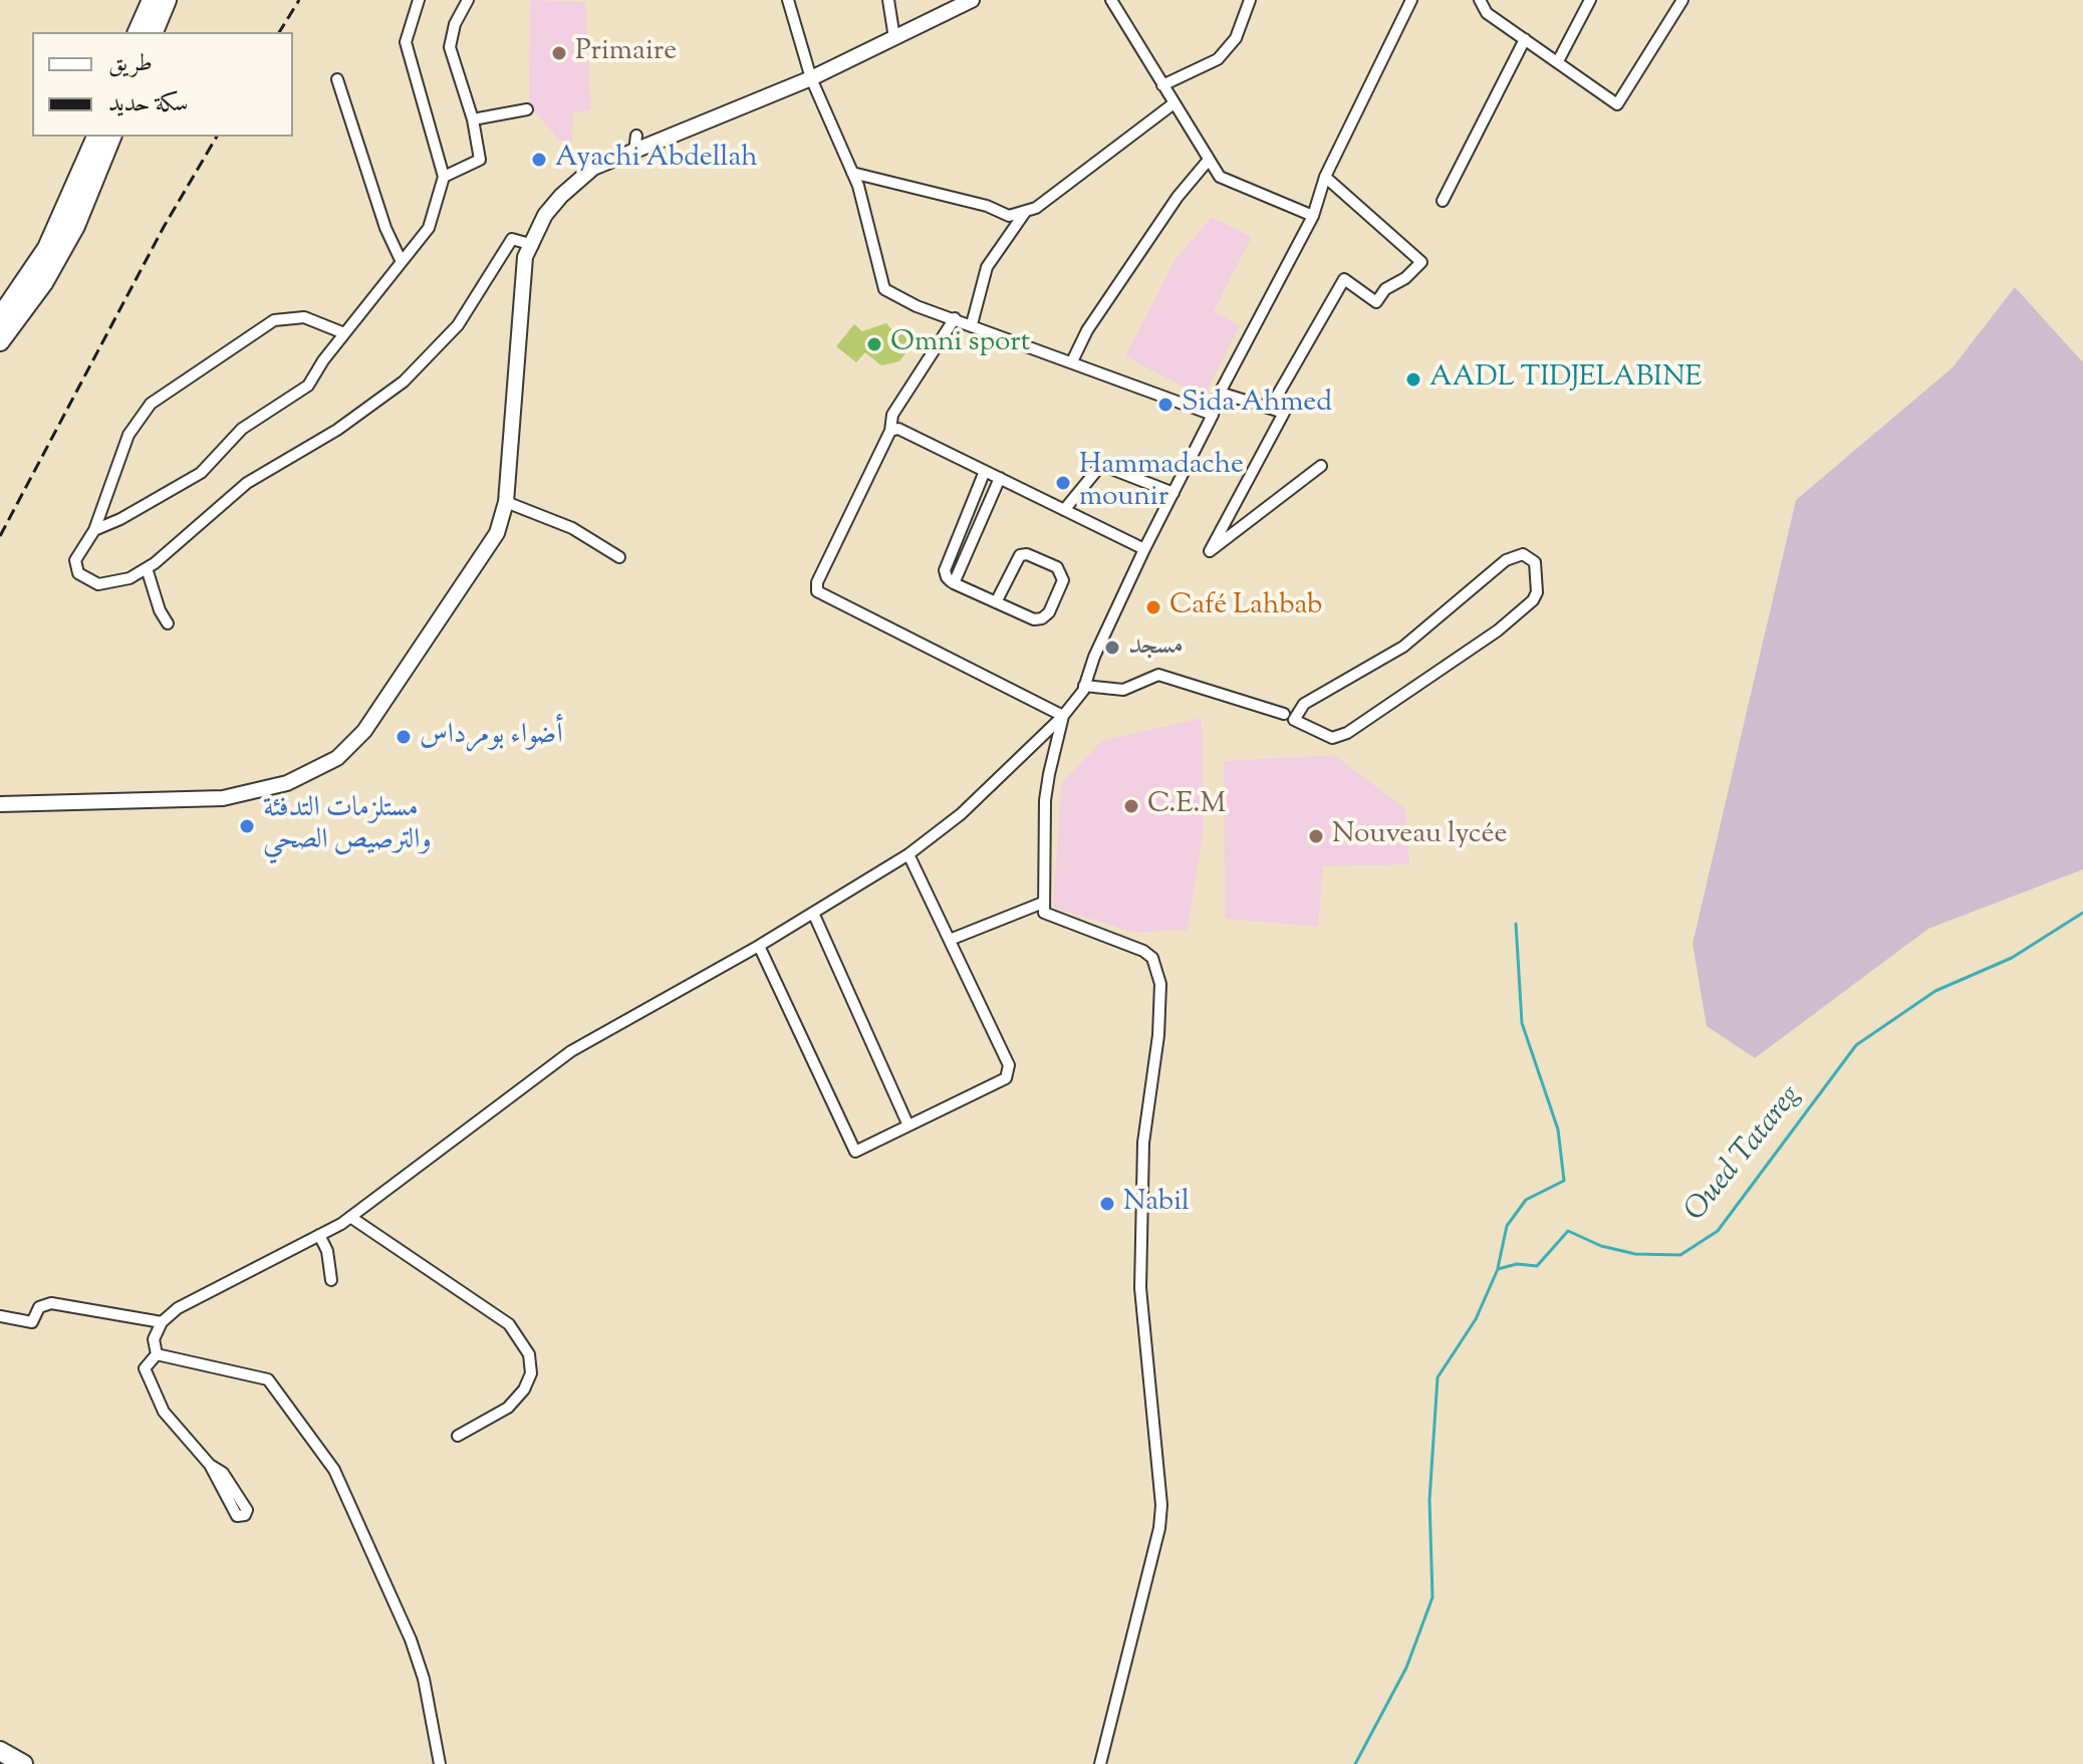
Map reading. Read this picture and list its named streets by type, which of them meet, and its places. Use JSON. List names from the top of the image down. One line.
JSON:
{"water":["Oued Tatareg"],"places":["Primaire","Ayachi Abdellah","Omni sport","AADL TIDJELABINE","Sida Ahmed","Hammadache mounir","Café Lahbab","مسجد","أضواء بومرداس","C.E.M","مستلزمات التدفئة والترصيص الصحي","Nouveau lycée","Nabil"],"legend":["طريق","سكة حديد"]}
